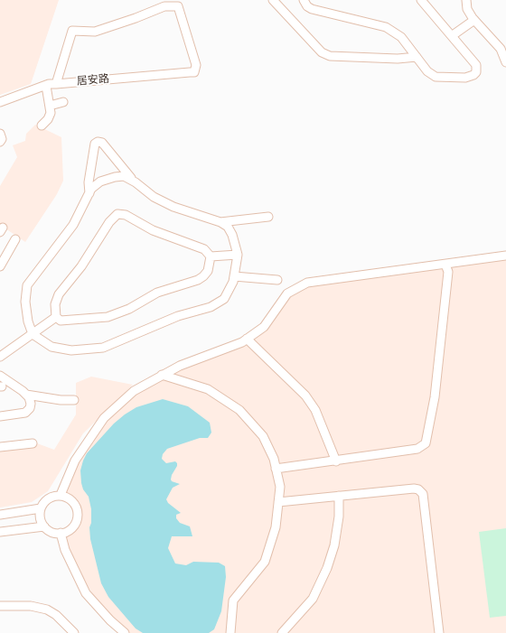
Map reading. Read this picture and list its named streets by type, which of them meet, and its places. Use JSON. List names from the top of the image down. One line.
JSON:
{"streets":{"street":["居安路"]}}
